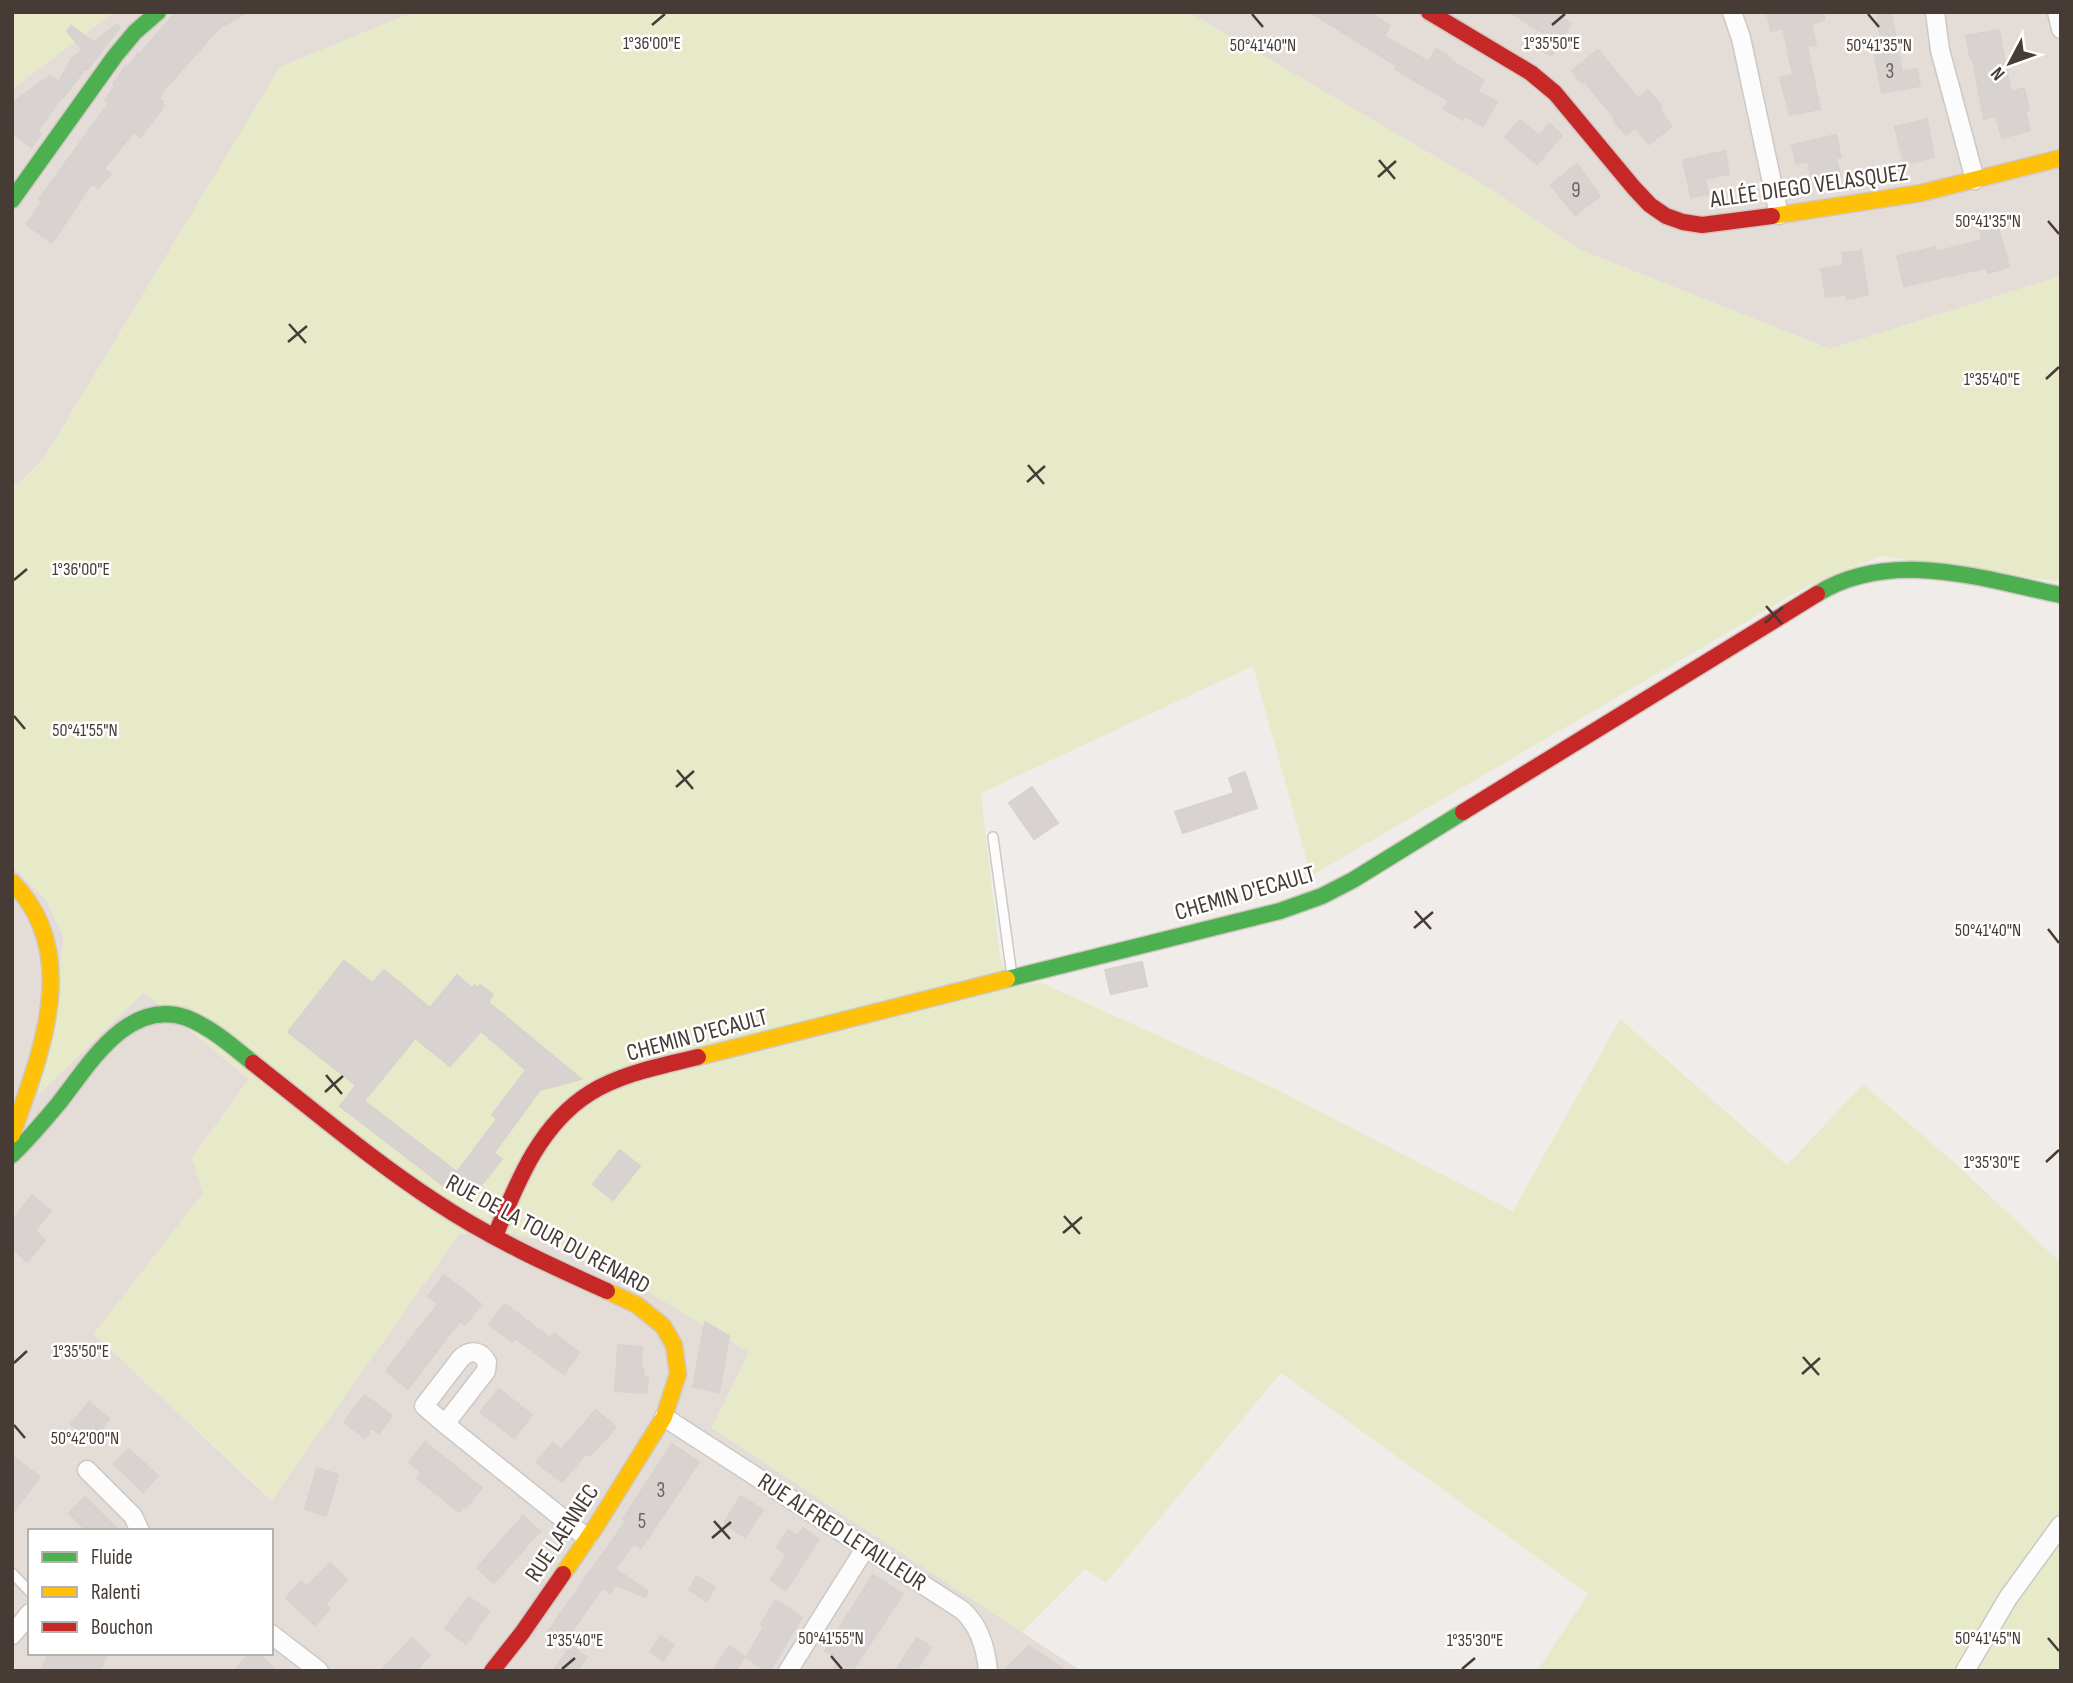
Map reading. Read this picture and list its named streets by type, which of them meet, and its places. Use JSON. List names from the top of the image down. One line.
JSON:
{"streets":{"street":["ALLÉE DIEGO VELASQUEZ","CHEMIN D'ECAULT","RUE DE LA TOUR DU RENARD","RUE ALFRED LETAILLEUR","RUE LAENNEC"]},"crossings":[["CHEMIN D'ECAULT","RUE DE LA TOUR DU RENARD"],["RUE DE LA TOUR DU RENARD","RUE ALFRED LETAILLEUR"],["RUE DE LA TOUR DU RENARD","RUE LAENNEC"],["RUE ALFRED LETAILLEUR","RUE LAENNEC"]],"house_numbers":["3","9","3","5"],"legend":["Fluide","Ralenti","Bouchon"],"north":"bottom left","coordinates":["1°36'00\"E","1°35'50\"E","50°41'40\"N","50°41'35\"N","1°35'40\"E","50°41'55\"N","1°35'30\"E","50°42'00\"N","50°41'45\"N"]}
